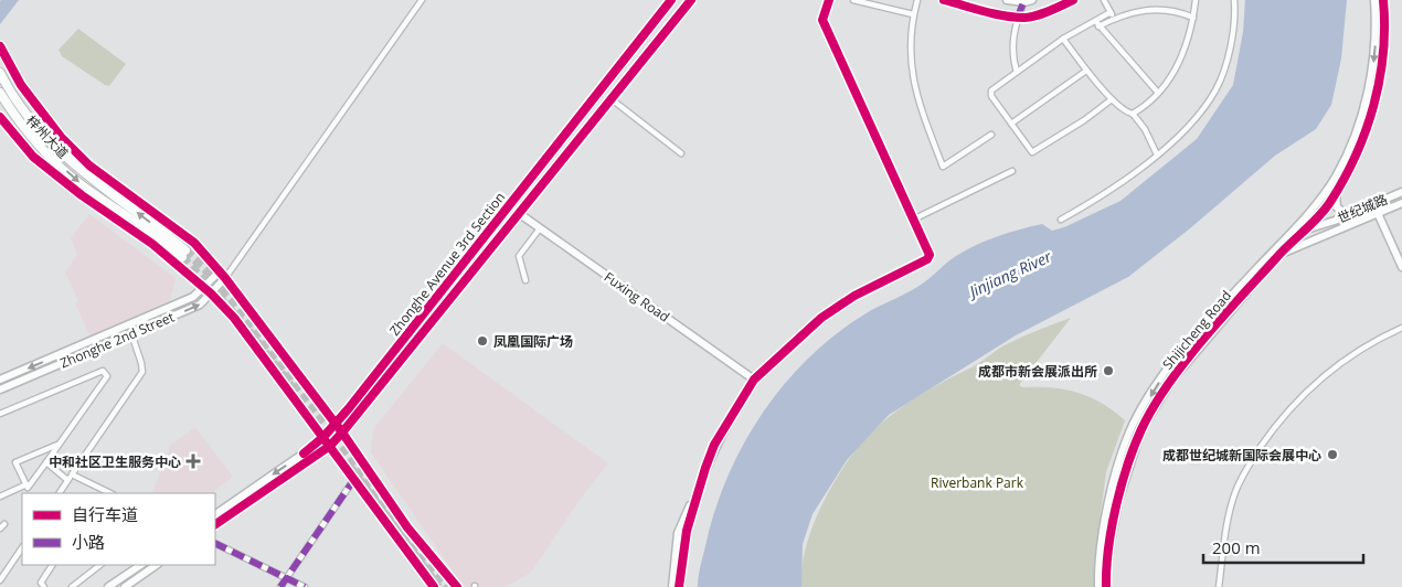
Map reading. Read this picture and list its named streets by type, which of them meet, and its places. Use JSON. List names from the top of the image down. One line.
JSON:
{"streets":{"highway":["梓州大道"],"main road":["世纪城路","Zhonghe Avenue 3rd Section","Fuxing Road","Shijicheng Road","Zhonghe 2nd Street"]},"crossings":[["世纪城路","Shijicheng Road"]],"water":["Jinjiang River"],"parks":["Riverbank Park"],"places":{"other":["凤凰国际广场","成都市新会展派出所","成都世纪城新国际会展中心"],"health":["中和社区卫生服务中心"]},"legend":["自行车道","小路"],"scale_bar":"200 m"}
